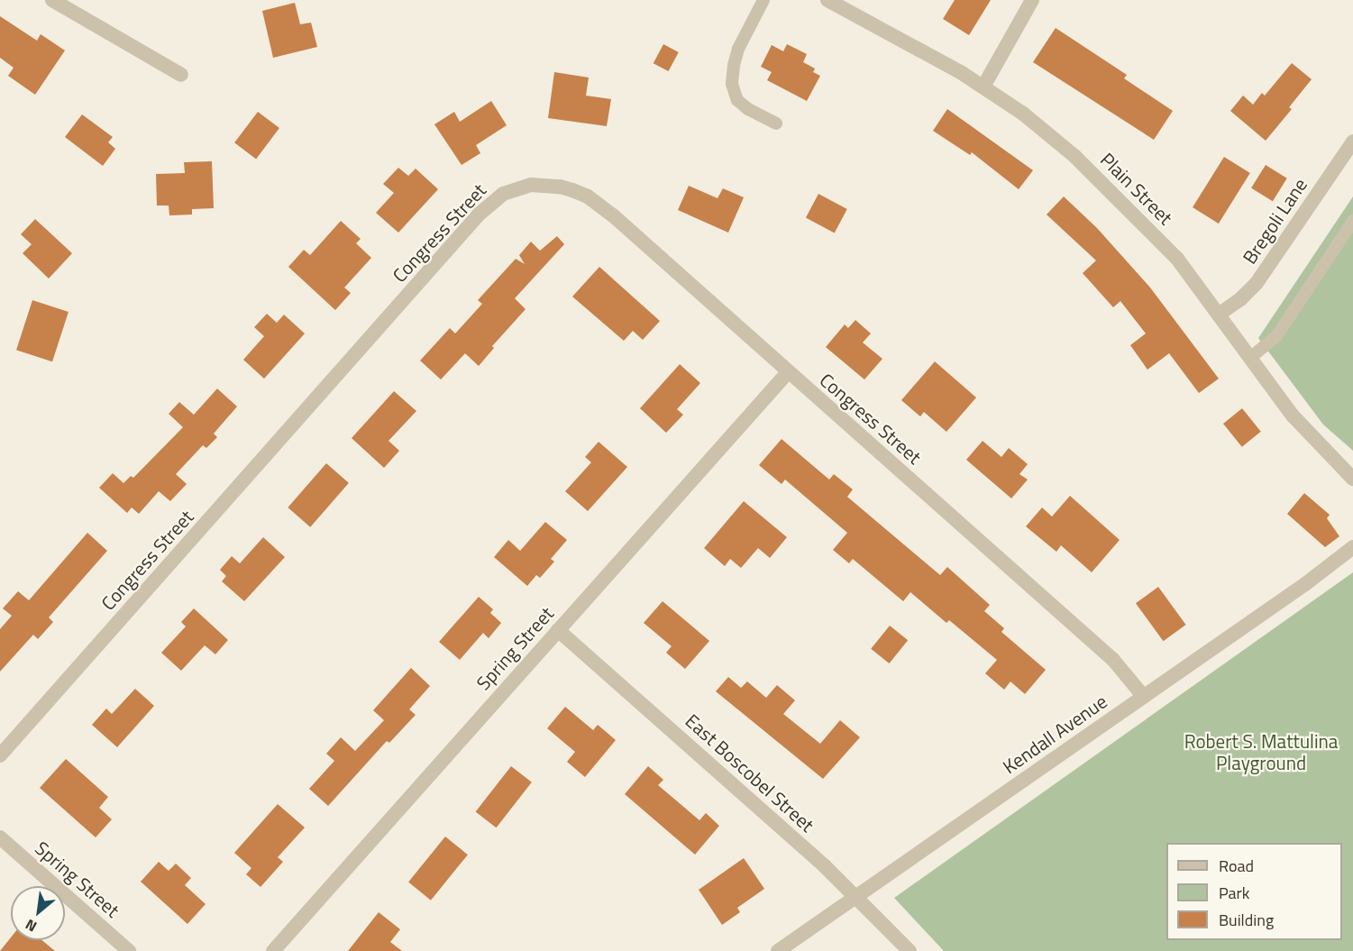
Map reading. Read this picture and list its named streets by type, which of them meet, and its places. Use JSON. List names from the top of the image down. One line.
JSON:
{"streets":{"street":["Plain Street","Bregoli Lane","Congress Street","Spring Street","Kendall Avenue","East Boscobel Street"]},"crossings":[["Plain Street","Bregoli Lane"],["Congress Street","Spring Street"],["Congress Street","Kendall Avenue"],["Spring Street","East Boscobel Street"],["Kendall Avenue","East Boscobel Street"]],"parks":["Robert S. Mattulina Playground"],"legend":["Road","Park","Building"],"north":"bottom left"}
